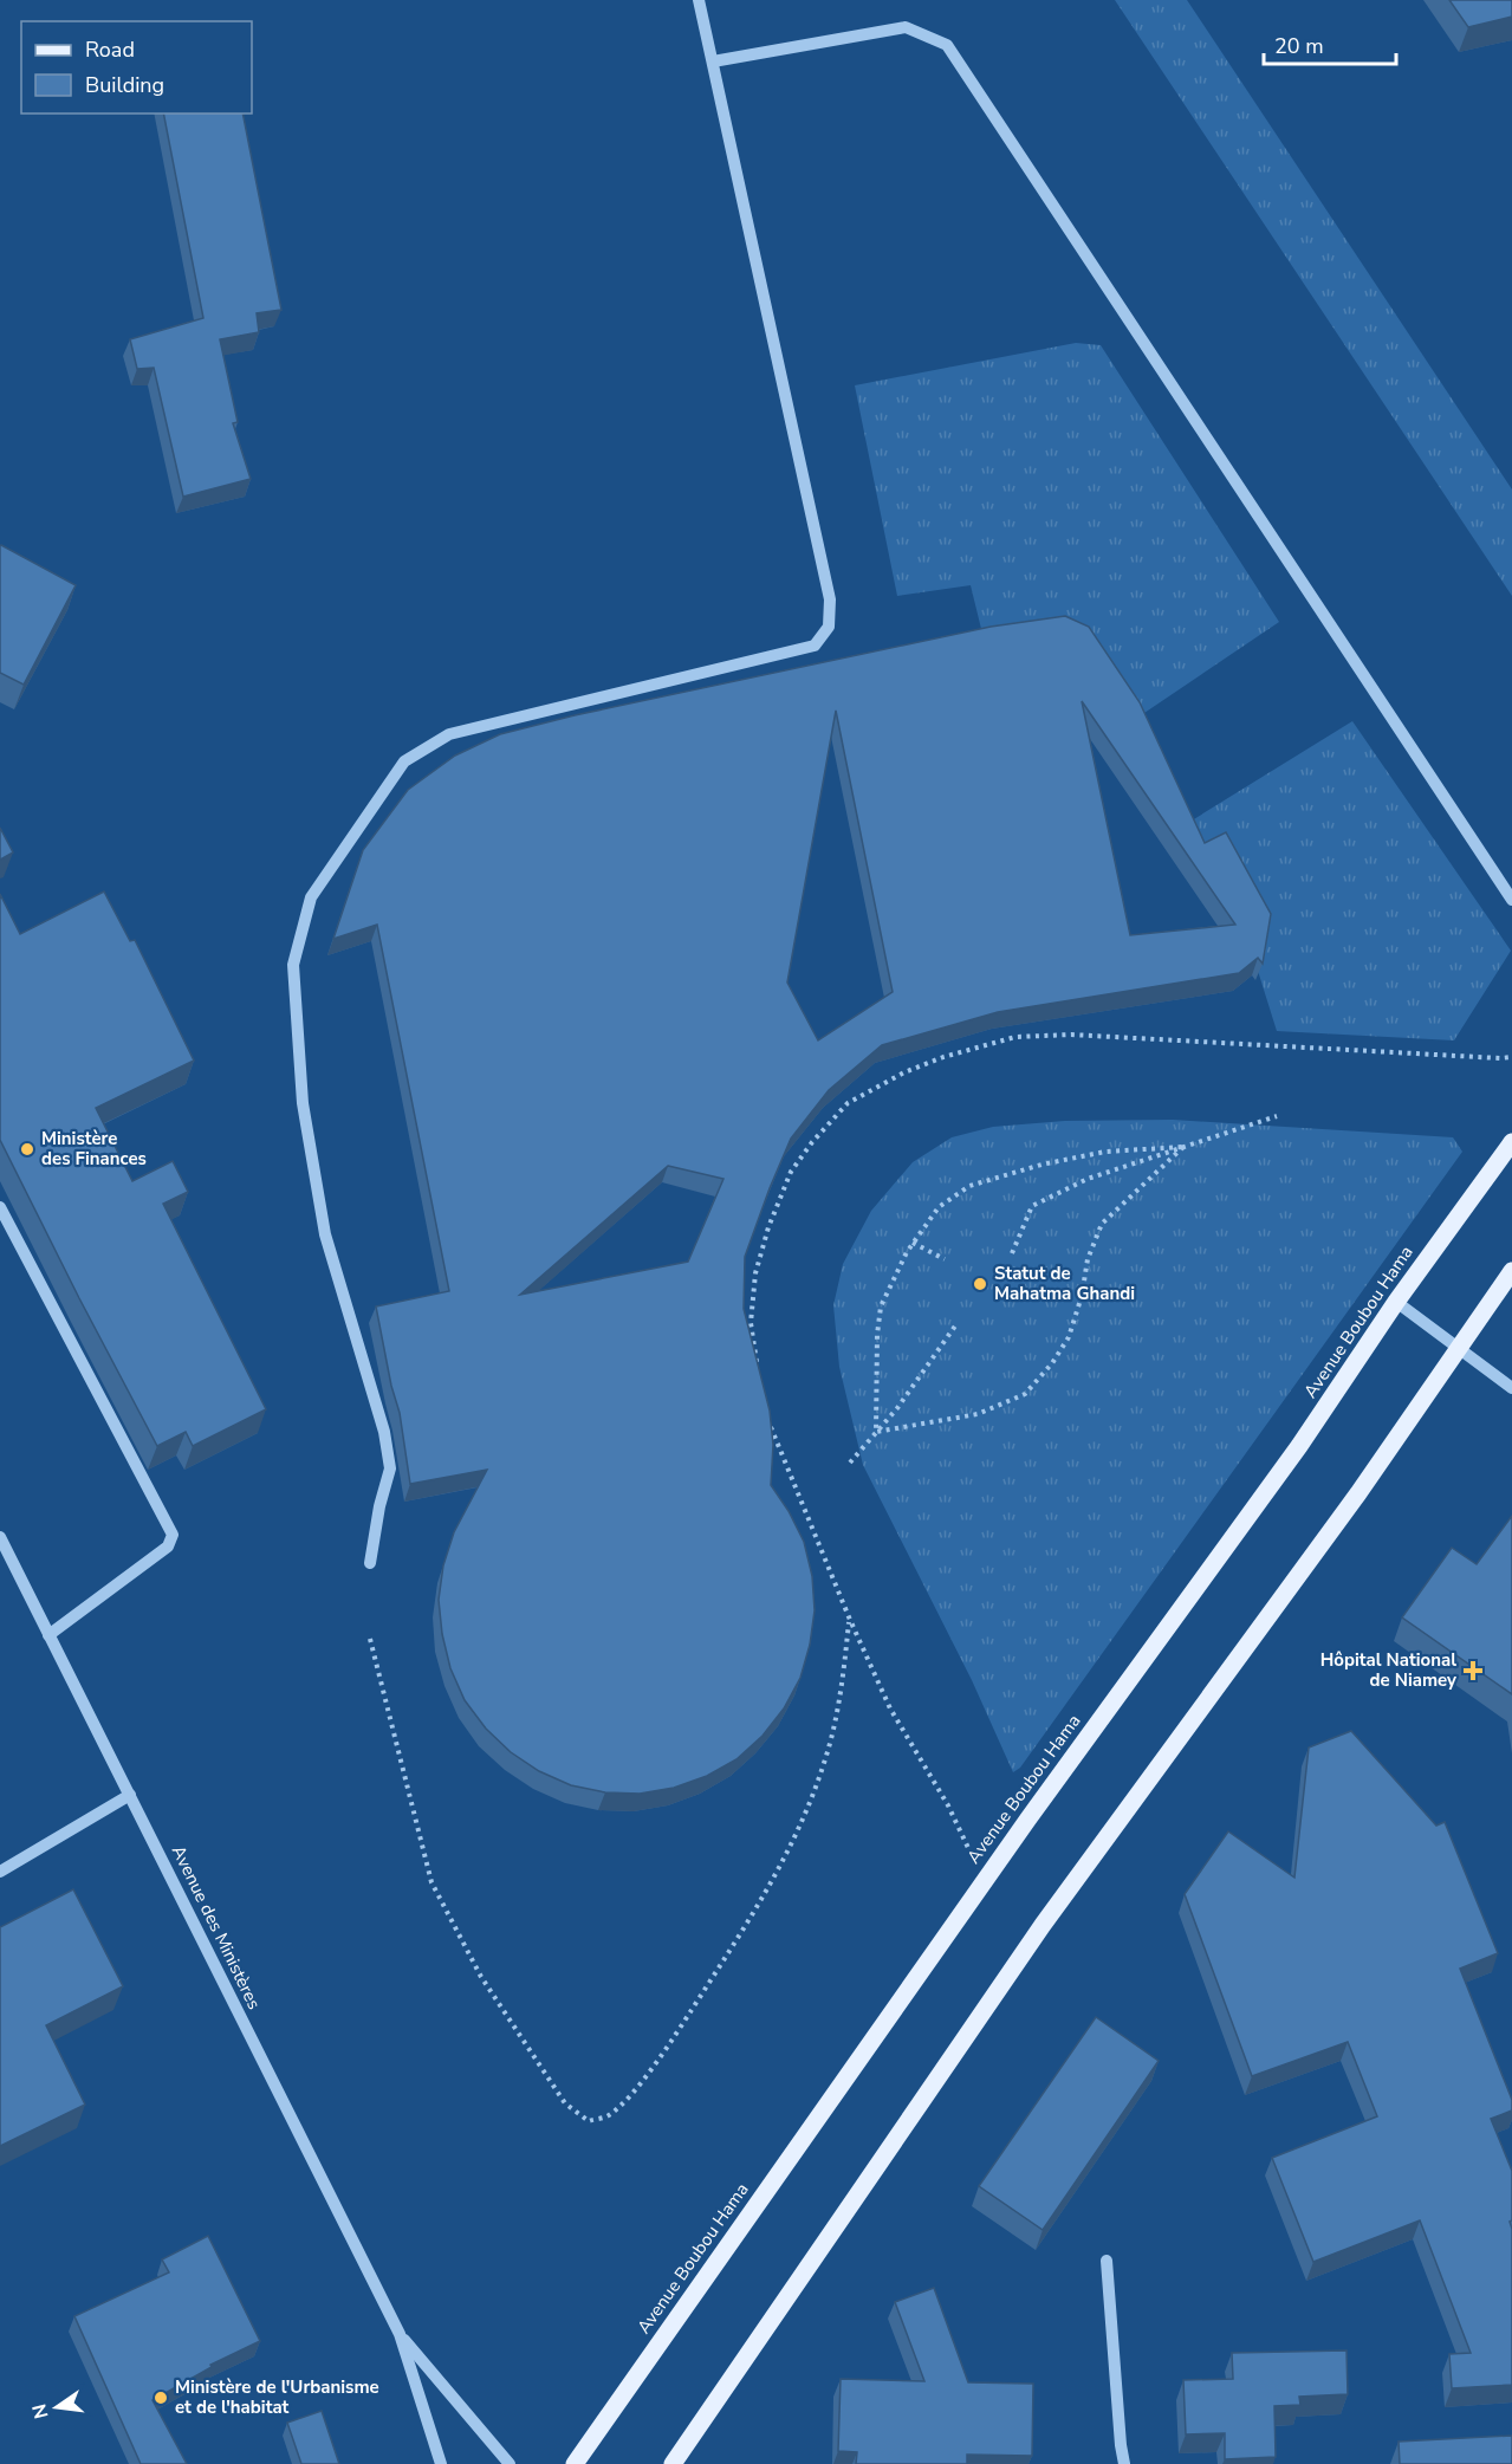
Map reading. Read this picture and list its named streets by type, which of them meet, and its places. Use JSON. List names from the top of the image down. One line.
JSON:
{"streets":{"main road":["Avenue Boubou Hama"],"street":["Avenue des Ministères"]},"places":{"other":["Ministère des Finances","Statut de Mahatma Ghandi","Ministère de l'Urbanisme et de l'habitat"],"health":["Hôpital National de Niamey"]},"legend":["Road","Building"],"scale_bar":"20 m","north":"left"}
